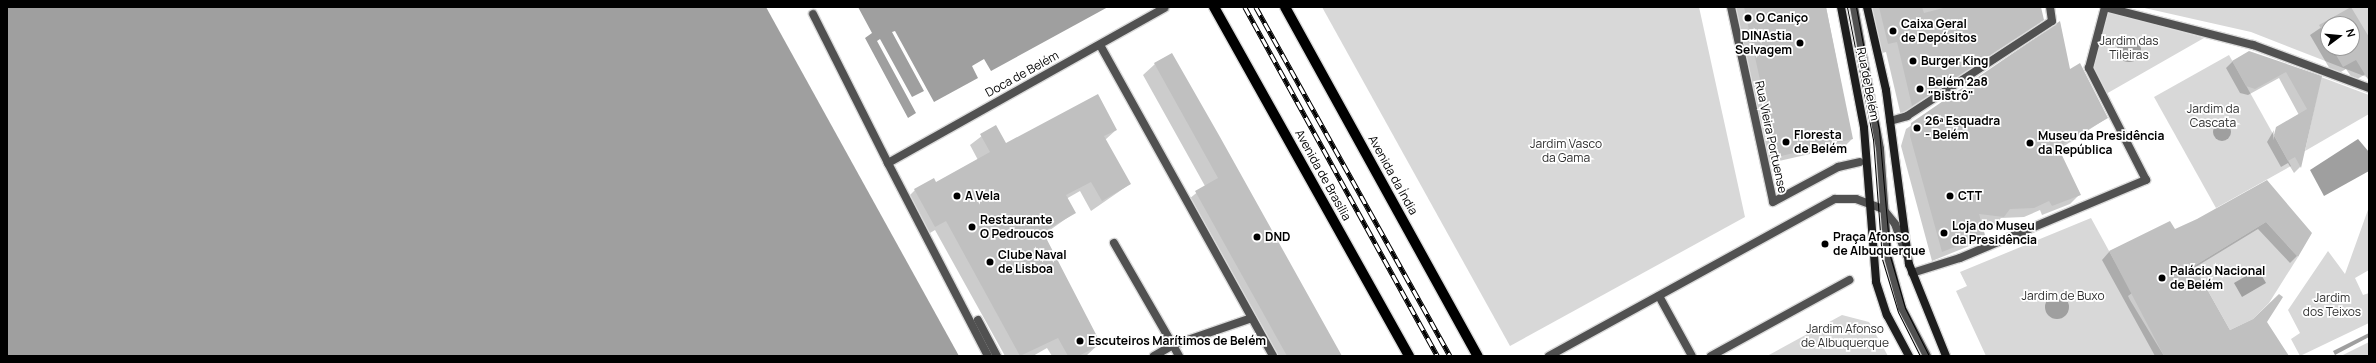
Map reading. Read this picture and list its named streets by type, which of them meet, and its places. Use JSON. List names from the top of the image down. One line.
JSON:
{"streets":{"main road":["Rua de Belém","Avenida de Brasília","Avenida da Índia"],"street":["Doca de Belém","Rua Vieira Portuense"]},"parks":["Jardim das Tileiras","Jardim da Cascata","Jardim Vasco da Gama","Jardim de Buxo","Jardim dos Teixos","Jardim Afonso de Albuquerque"],"places":["O Caniço","Caixa Geral de Depósitos","DINAstia Selvagem","Burger King","Belém 2a8 \"Bistrô\"","26ª Esquadra - Belém","Floresta de Belém","Museu da Presidência da República","A Vela","CTT","Restaurante O Pedroucos","Loja do Museu da Presidência","DND","Praça Afonso de Albuquerque","Clube Naval de Lisboa","Palácio Nacional de Belém","Escuteiros Marítimos de Belém"],"north":"right"}
